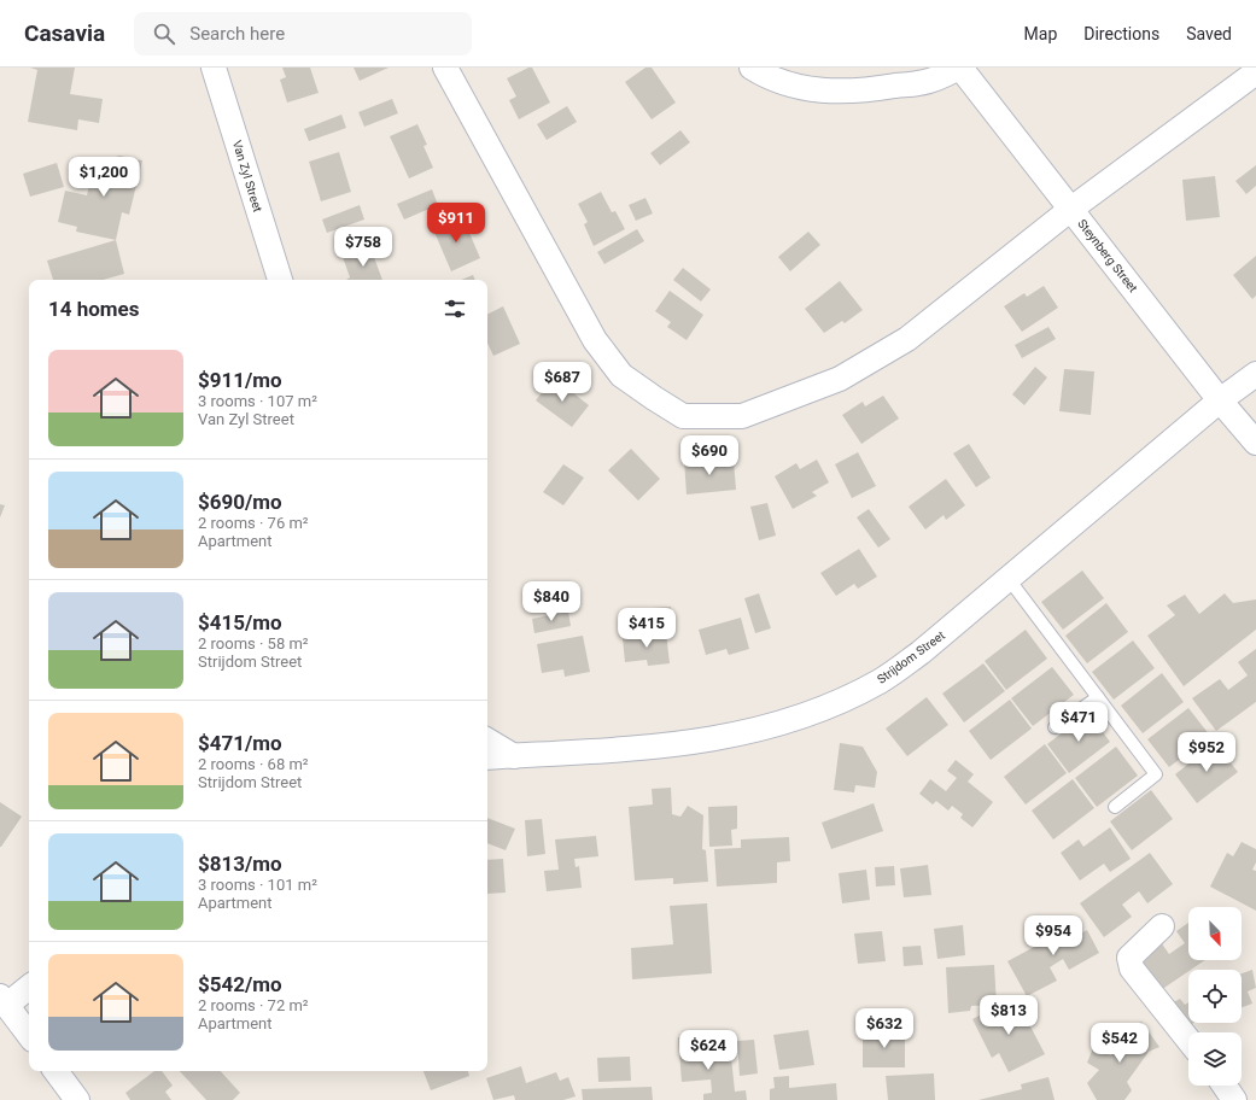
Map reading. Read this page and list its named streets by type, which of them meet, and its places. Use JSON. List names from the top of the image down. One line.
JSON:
{"streets":{"street":["Van Zyl Street","Steynberg Street","Strijdom Street"]},"crossings":[["Steynberg Street","Strijdom Street"]],"north":"bottom right","page":{"header":"Casavia","search":"Search here","nav":["Map","Directions","Saved"],"price":["$1,200","$911","$758","$687","$690","$840","$415","$471","$952","$954","$813","$632","$542","$624"],"heading":"14 homes","list":[{"name":"$911/mo","note":"3 rooms · 107 m² · Van Zyl Street"},{"name":"$690/mo","note":"2 rooms · 76 m² · Apartment"},{"name":"$415/mo","note":"2 rooms · 58 m² · Strijdom Street"},{"name":"$471/mo","note":"2 rooms · 68 m² · Strijdom Street"},{"name":"$813/mo","note":"3 rooms · 101 m² · Apartment"},{"name":"$542/mo","note":"2 rooms · 72 m² · Apartment"}]}}
